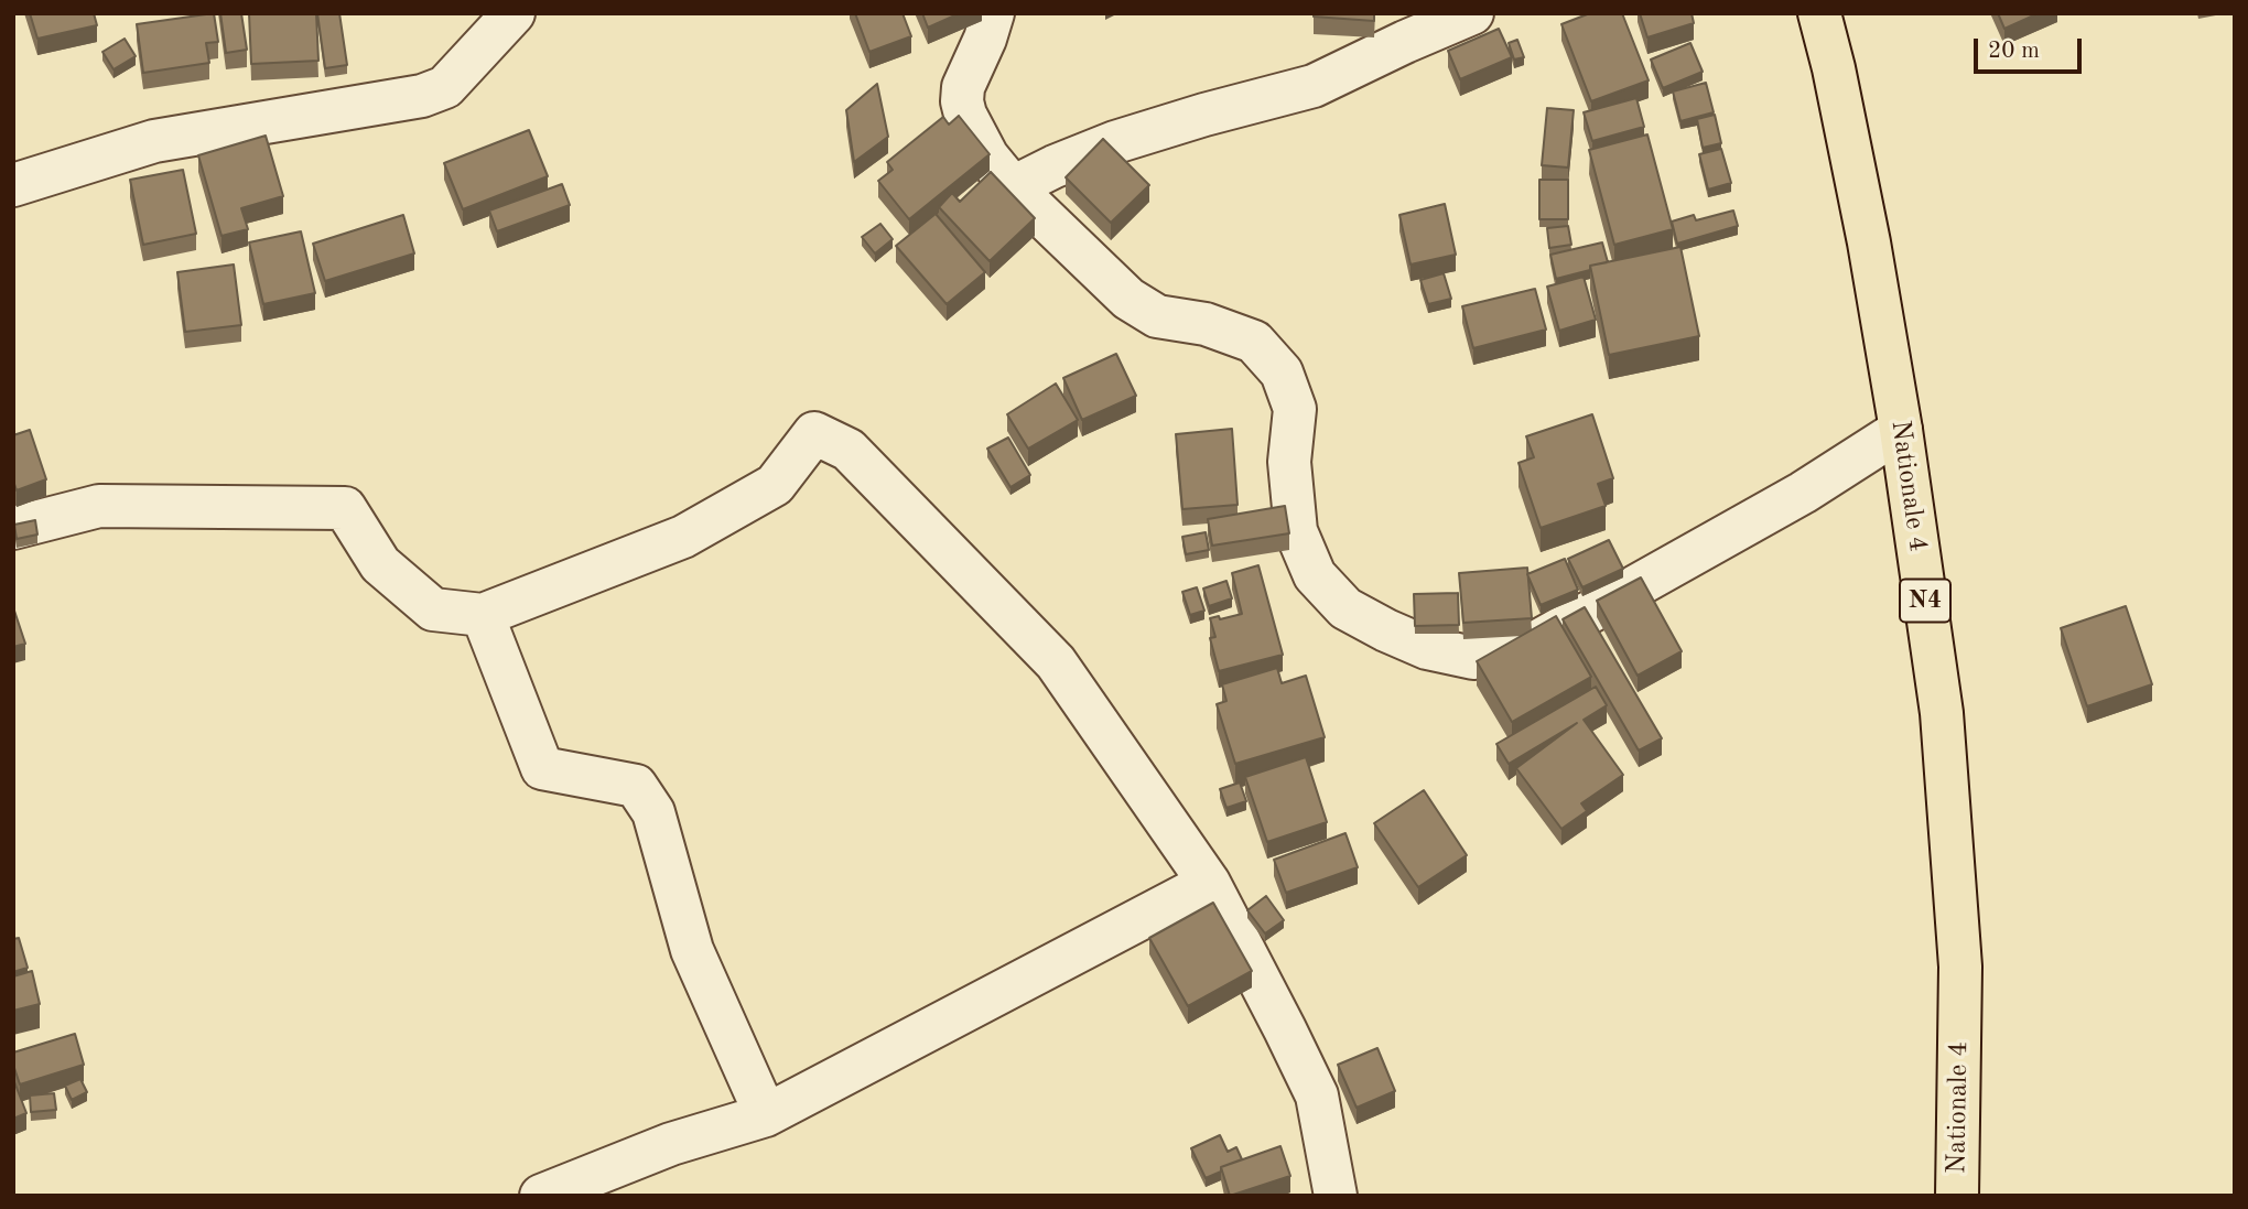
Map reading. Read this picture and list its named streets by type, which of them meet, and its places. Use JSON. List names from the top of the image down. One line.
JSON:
{"streets":{"highway":["Nationale 4","N4"]},"scale_bar":"20 m"}
